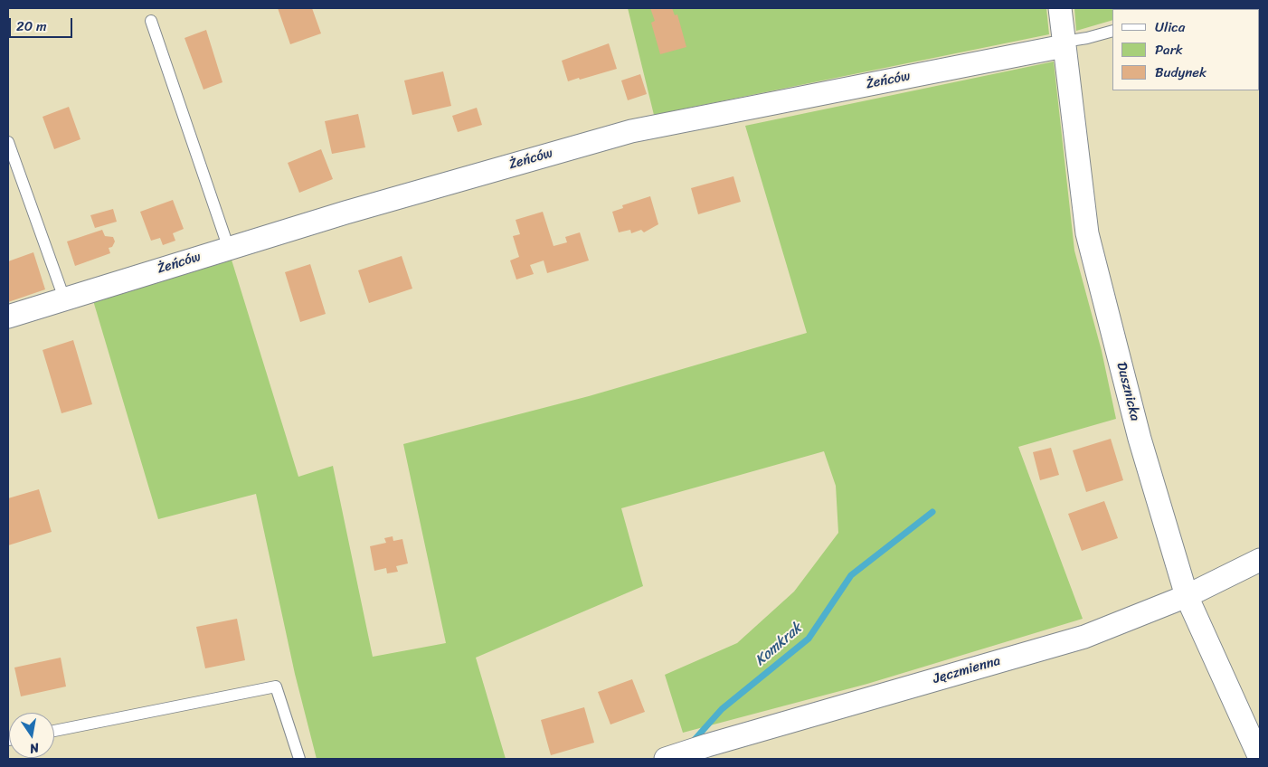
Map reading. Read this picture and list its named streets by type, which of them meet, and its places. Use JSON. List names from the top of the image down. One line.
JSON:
{"streets":{"street":["Żeńców","Dusznicka","Jęczmienna"]},"crossings":[["Żeńców","Dusznicka"],["Dusznicka","Jęczmienna"]],"water":["Komkrak"],"legend":["Ulica","Park","Budynek"],"scale_bar":"20 m","north":"bottom"}
